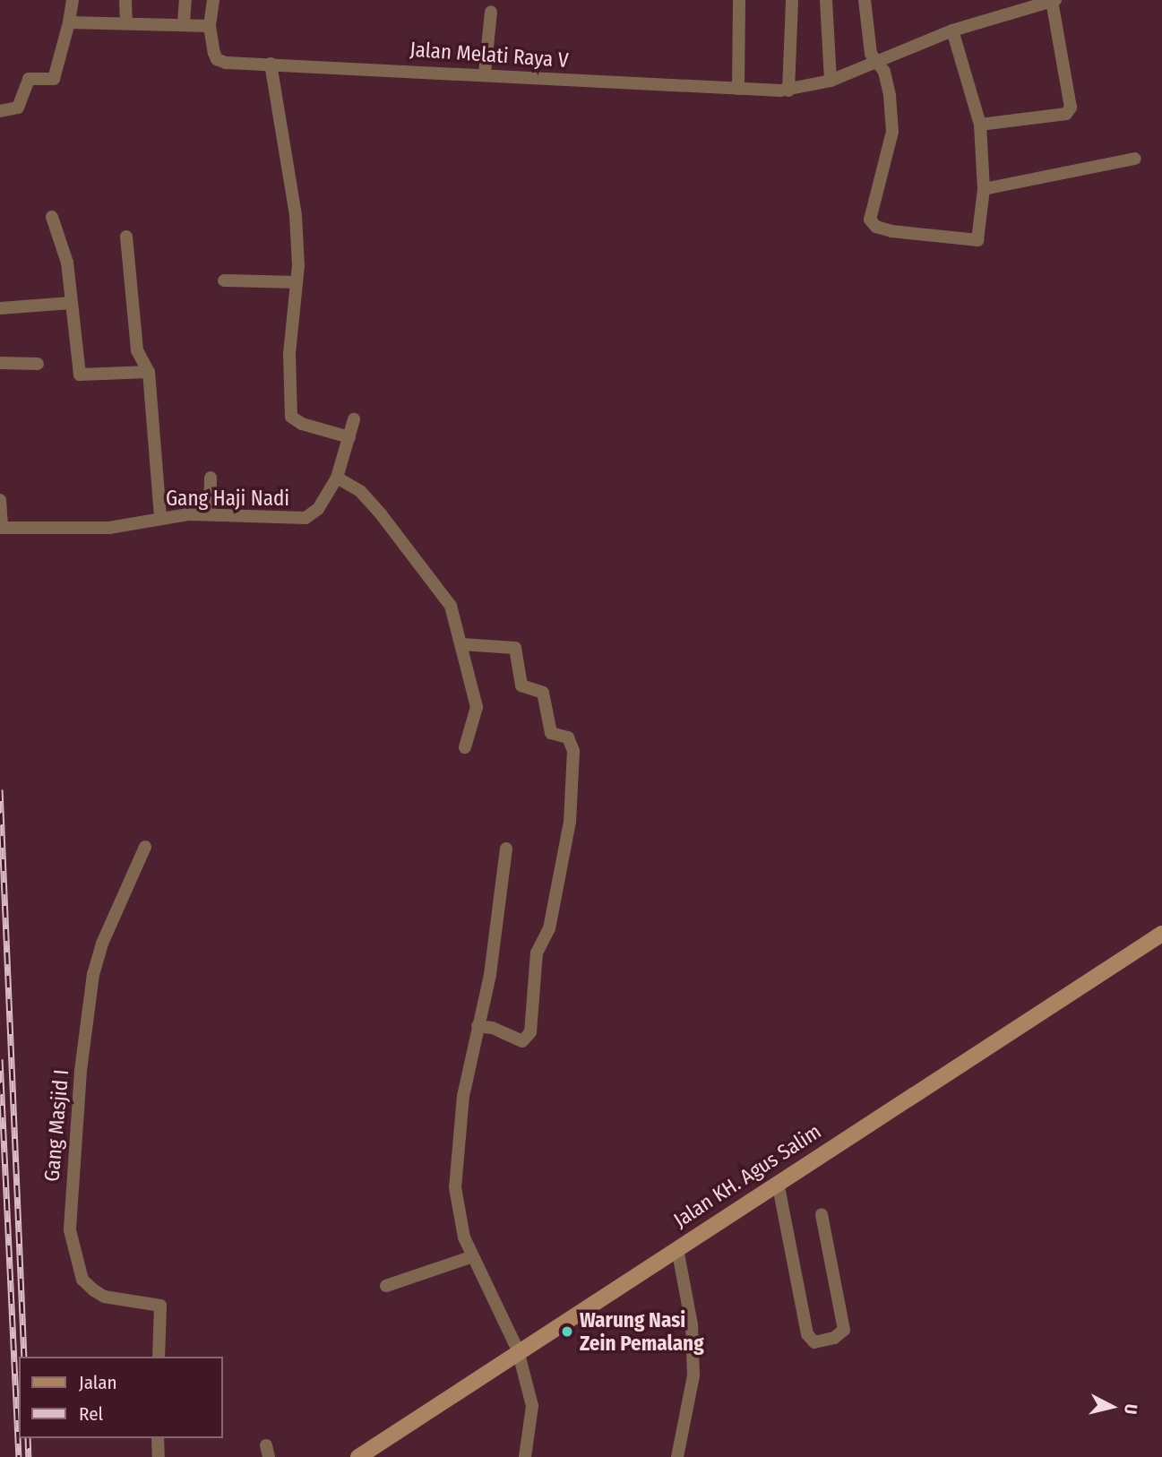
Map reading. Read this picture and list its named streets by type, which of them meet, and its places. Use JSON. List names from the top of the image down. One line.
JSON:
{"streets":{"street":["Jalan Melati Raya V","Gang Haji Nadi","Gang Masjid I","Jalan KH. Agus Salim"]},"places":["Warung Nasi Zein Pemalang"],"legend":["Jalan","Rel"],"north":"right"}
